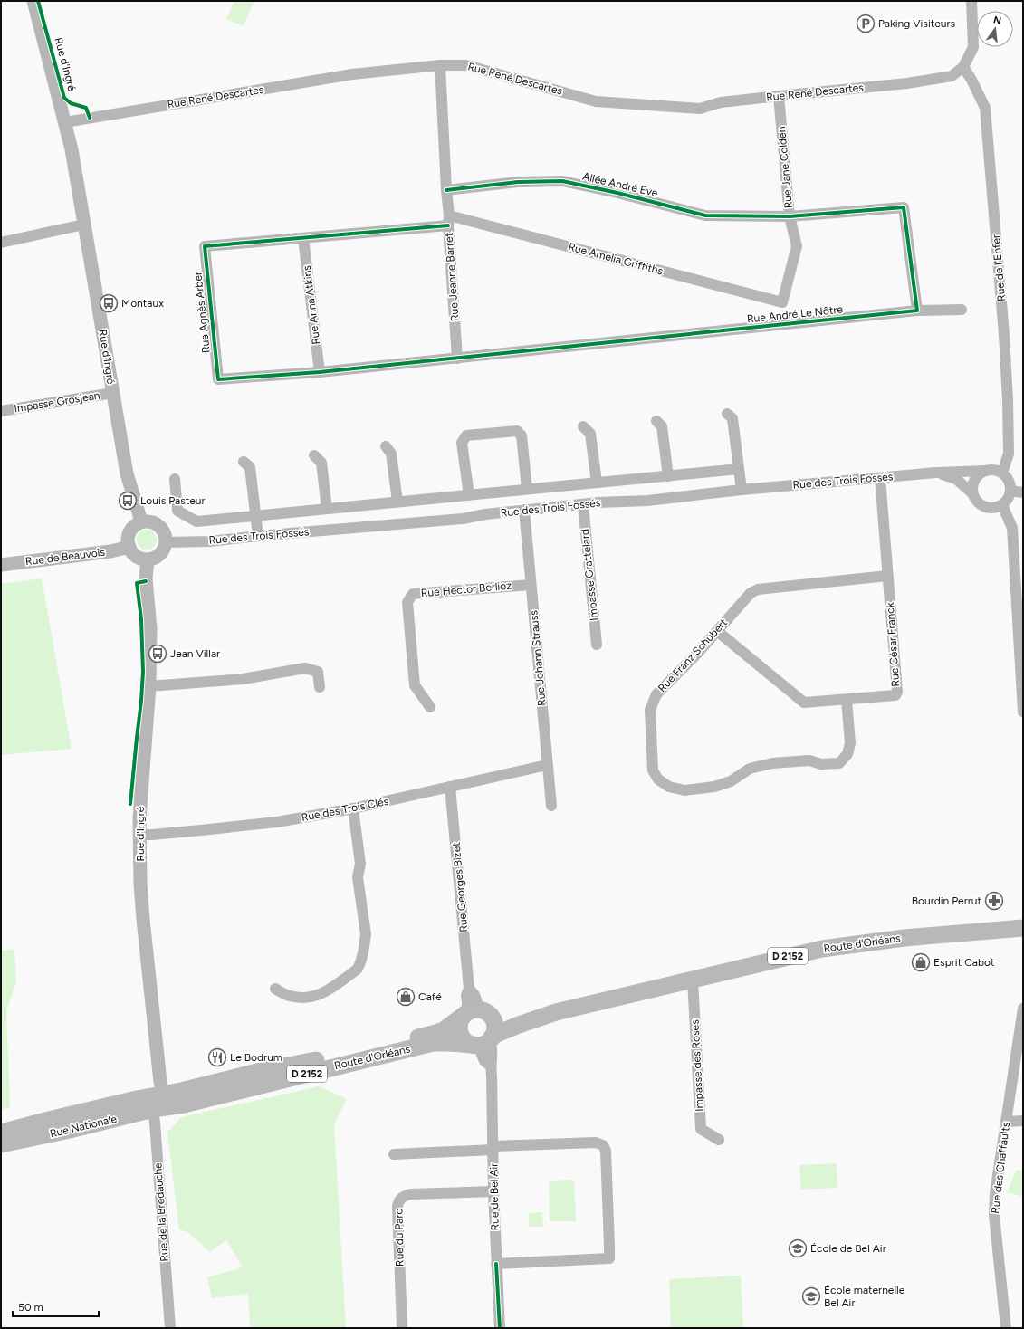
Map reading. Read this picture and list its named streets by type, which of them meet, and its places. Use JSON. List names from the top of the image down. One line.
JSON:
{"streets":{"main road":["Route d'Orléans","D 2152","Rue Nationale"],"street":["Rue d'Ingré","Rue René Descartes","Rue Jane Colden","Allée André Eve","Rue Amelia Griffiths","Rue de l'Enfer","Rue Jeanne Barret","Rue Anna Atkins","Rue Agnès Arber","Rue André Le Nôtre","Impasse Grosjean","Rue des Trois Fossés","Rue de Beauvois","Impasse Grattelard","Rue Hector Berlioz","Rue César Franck","Rue Franz Schubert","Rue Johann Strauss","Rue des Trois Clés","Rue Georges Bizet","Impasse des Roses","Rue des Chaffaults","Rue de Bel Air","Rue de la Bredauche","Rue du Parc"]},"crossings":[["Rue d'Ingré","Rue René Descartes"],["Rue d'Ingré","Impasse Grosjean"],["Rue d'Ingré","Rue des Trois Fossés"],["Rue d'Ingré","Rue de Beauvois"],["Rue d'Ingré","Rue des Trois Clés"],["Rue d'Ingré","Route d'Orléans"],["Rue d'Ingré","Rue Nationale"],["Rue d'Ingré","Rue de la Bredauche"],["Rue René Descartes","Rue Jane Colden"],["Rue René Descartes","Rue de l'Enfer"],["Rue René Descartes","Rue Jeanne Barret"],["Rue Jane Colden","Allée André Eve"],["Rue Jane Colden","Rue Amelia Griffiths"],["Allée André Eve","Rue Jeanne Barret"],["Rue Amelia Griffiths","Rue Jeanne Barret"],["Rue Amelia Griffiths","Rue Agnès Arber"],["Rue de l'Enfer","Rue des Trois Fossés"],["Rue Jeanne Barret","Rue Agnès Arber"],["Rue Jeanne Barret","Rue André Le Nôtre"],["Rue Anna Atkins","Rue Agnès Arber"],["Rue Agnès Arber","Rue André Le Nôtre"],["Rue des Trois Fossés","Rue de Beauvois"],["Rue des Trois Fossés","Impasse Grattelard"],["Rue des Trois Fossés","Rue César Franck"],["Rue des Trois Fossés","Rue Johann Strauss"],["Rue Hector Berlioz","Rue Johann Strauss"],["Rue César Franck","Rue Franz Schubert"],["Rue Johann Strauss","Rue des Trois Clés"],["Rue des Trois Clés","Rue Georges Bizet"],["Rue Georges Bizet","Route d'Orléans"],["Route d'Orléans","Impasse des Roses"],["Route d'Orléans","Rue Nationale"],["Route d'Orléans","Rue de Bel Air"],["Route d'Orléans","Rue de la Bredauche"],["Rue Nationale","Rue de la Bredauche"],["Rue de Bel Air","Rue du Parc"]],"places":{"parking":["Paking Visiteurs"],"bus stop":["Montaux","Louis Pasteur","Jean Villar"],"pharmacy":["Bourdin Perrut"],"shop":["Esprit Cabot","Café"],"restaurant":["Le Bodrum"],"school or university":["École de Bel Air","École maternelle Bel Air"]},"scale_bar":"50 m","north":"top"}
